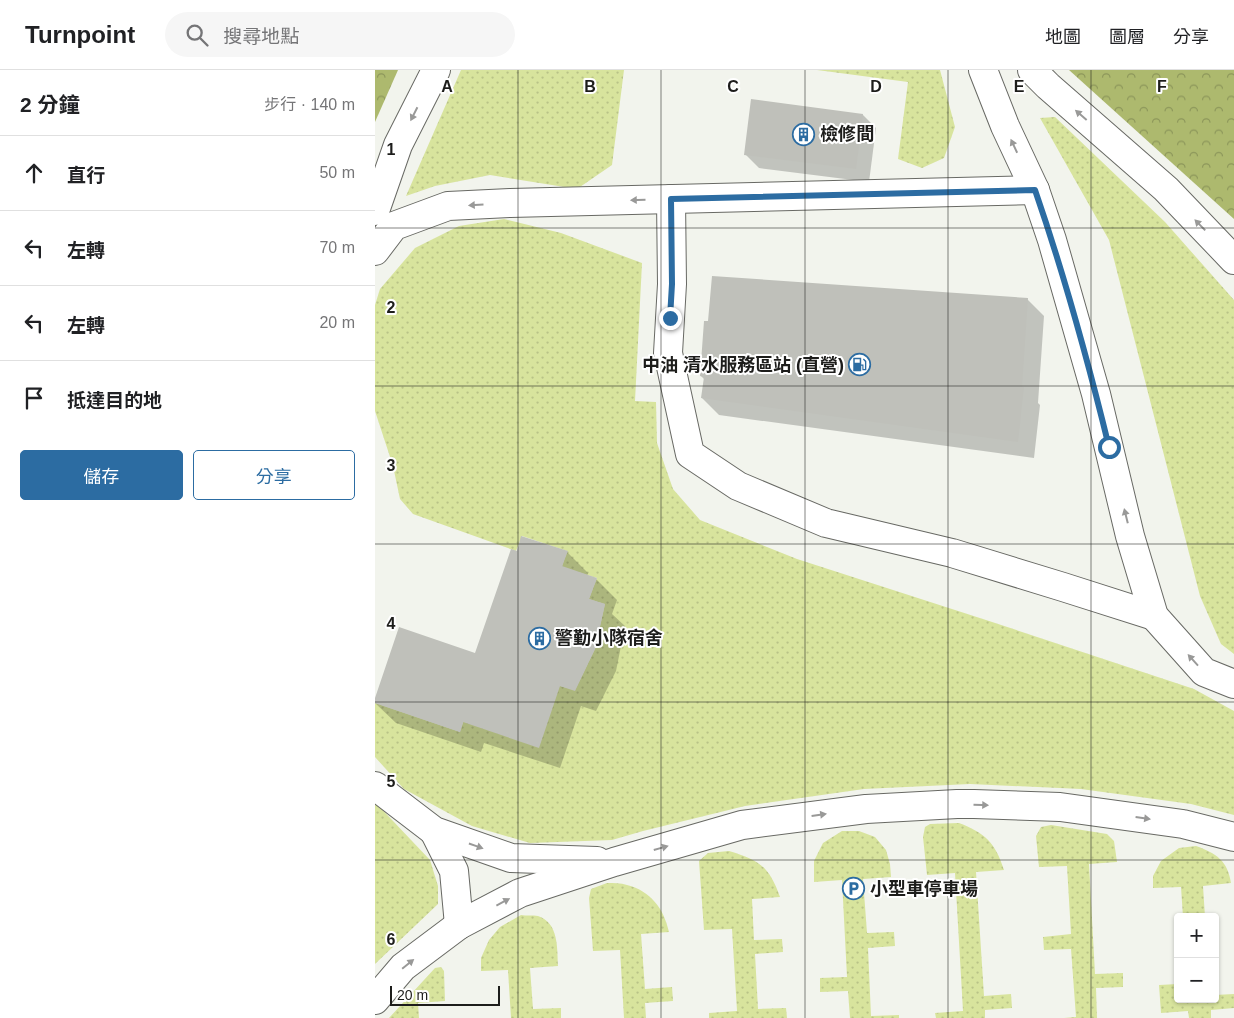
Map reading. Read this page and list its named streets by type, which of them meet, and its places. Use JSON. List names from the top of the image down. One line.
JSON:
{"places":{"building":["檢修間","警勤小隊宿舍"],"fuel station":["中油 清水服務區站 (直營)"],"parking":["小型車停車場"]},"scale_bar":"20 m","page":{"header":"Turnpoint","search":"搜尋地點","nav":["地圖","圖層","分享"],"heading":["2 分鐘","步行 · 140 m"],"list":[["直行","50 m"],["左轉","70 m"],["左轉","20 m"],"抵達目的地"],"buttons":["儲存","分享"],"map_buttons":["+","−"],"scale":"20 m"},"grid":{"columns":["A","B","C","D","E","F"],"rows":["1","2","3","4","5","6"]}}
